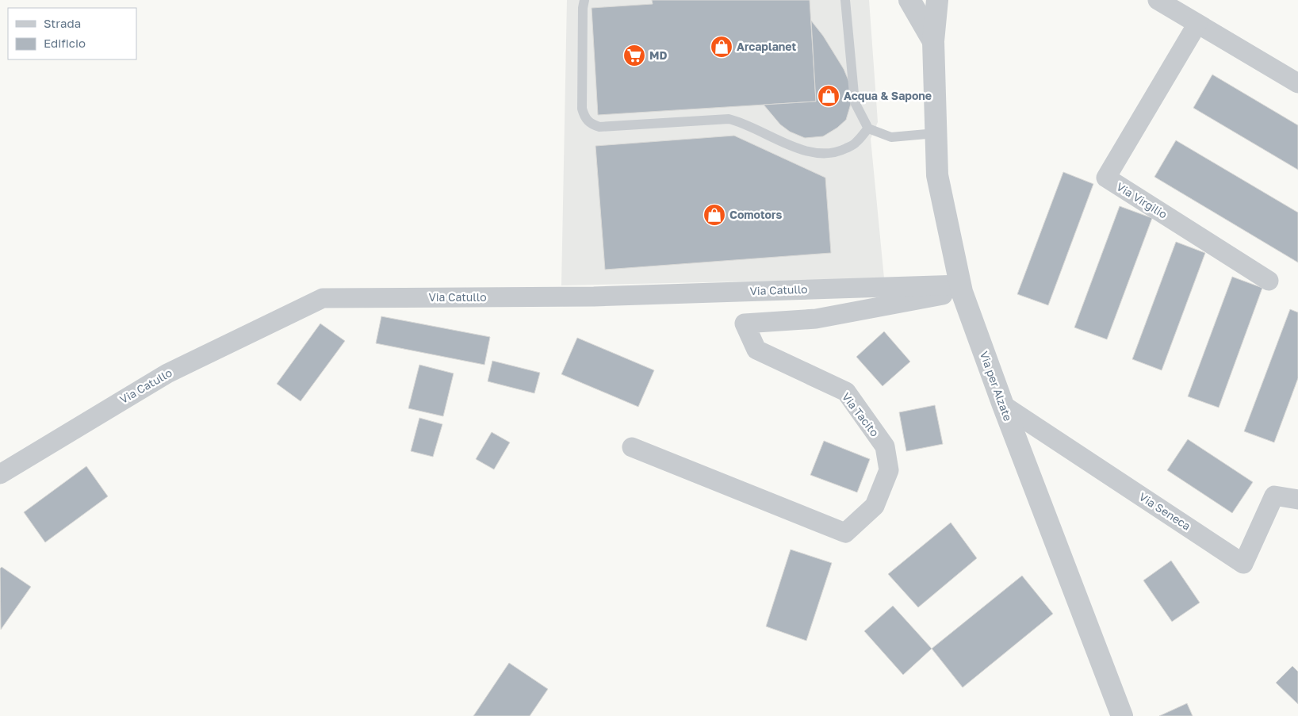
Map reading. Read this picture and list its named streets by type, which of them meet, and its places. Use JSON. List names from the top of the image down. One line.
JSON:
{"streets":{"street":["Via Virgilio","Via Catullo","Via per Alzate","Via Tacito","Via Seneca"]},"crossings":[["Via Catullo","Via per Alzate"],["Via Catullo","Via Tacito"],["Via per Alzate","Via Tacito"],["Via per Alzate","Via Seneca"]],"places":{"shop":["Arcaplanet","Acqua & Sapone","Comotors"],"supermarket":["MD"]},"legend":["Strada","Edificio"]}
